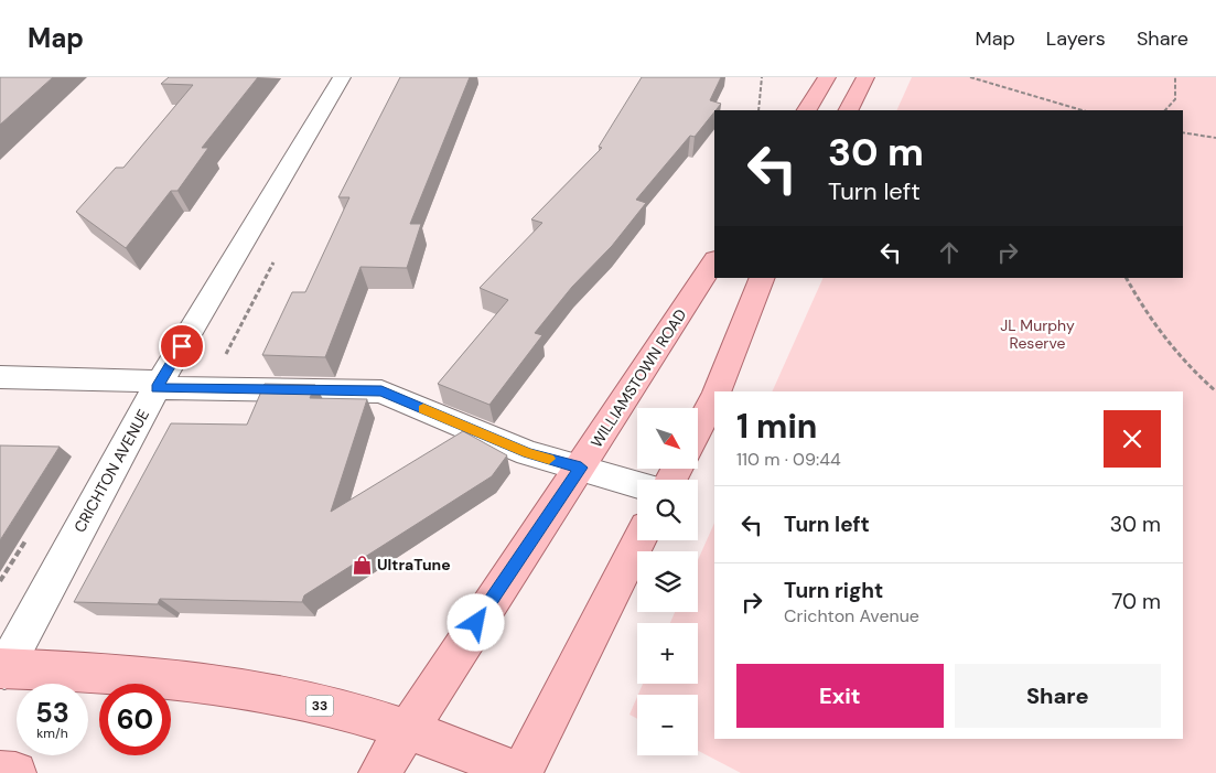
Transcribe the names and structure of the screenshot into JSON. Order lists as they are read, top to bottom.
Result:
{
  "streets": {
    "main road": ["WILLIAMSTOWN ROAD", "33"],
    "street": ["CRICHTON AVENUE"]
  },
  "crossings": [
    ["WILLIAMSTOWN ROAD", "33"],
    ["CRICHTON AVENUE", "33"]
  ],
  "parks": ["JL Murphy Reserve"],
  "places": {
    "shop": ["UltraTune"]
  },
  "north": "bottom right",
  "page": {
    "header": "Map",
    "nav": ["Map", "Layers", "Share"],
    "turn": ["30 m", "Turn left"],
    "heading": ["1 min", "110 m · 09:44"],
    "map_buttons": ["+", "−"],
    "list": [
      {
        "name": "Turn left",
        "value": "30 m"
      },
      {
        "name": "Turn right",
        "note": "Crichton Avenue",
        "value": "70 m"
      }
    ],
    "buttons": ["Exit", "Share"],
    "speed": "53 km/h",
    "limit": "60"
  }
}
